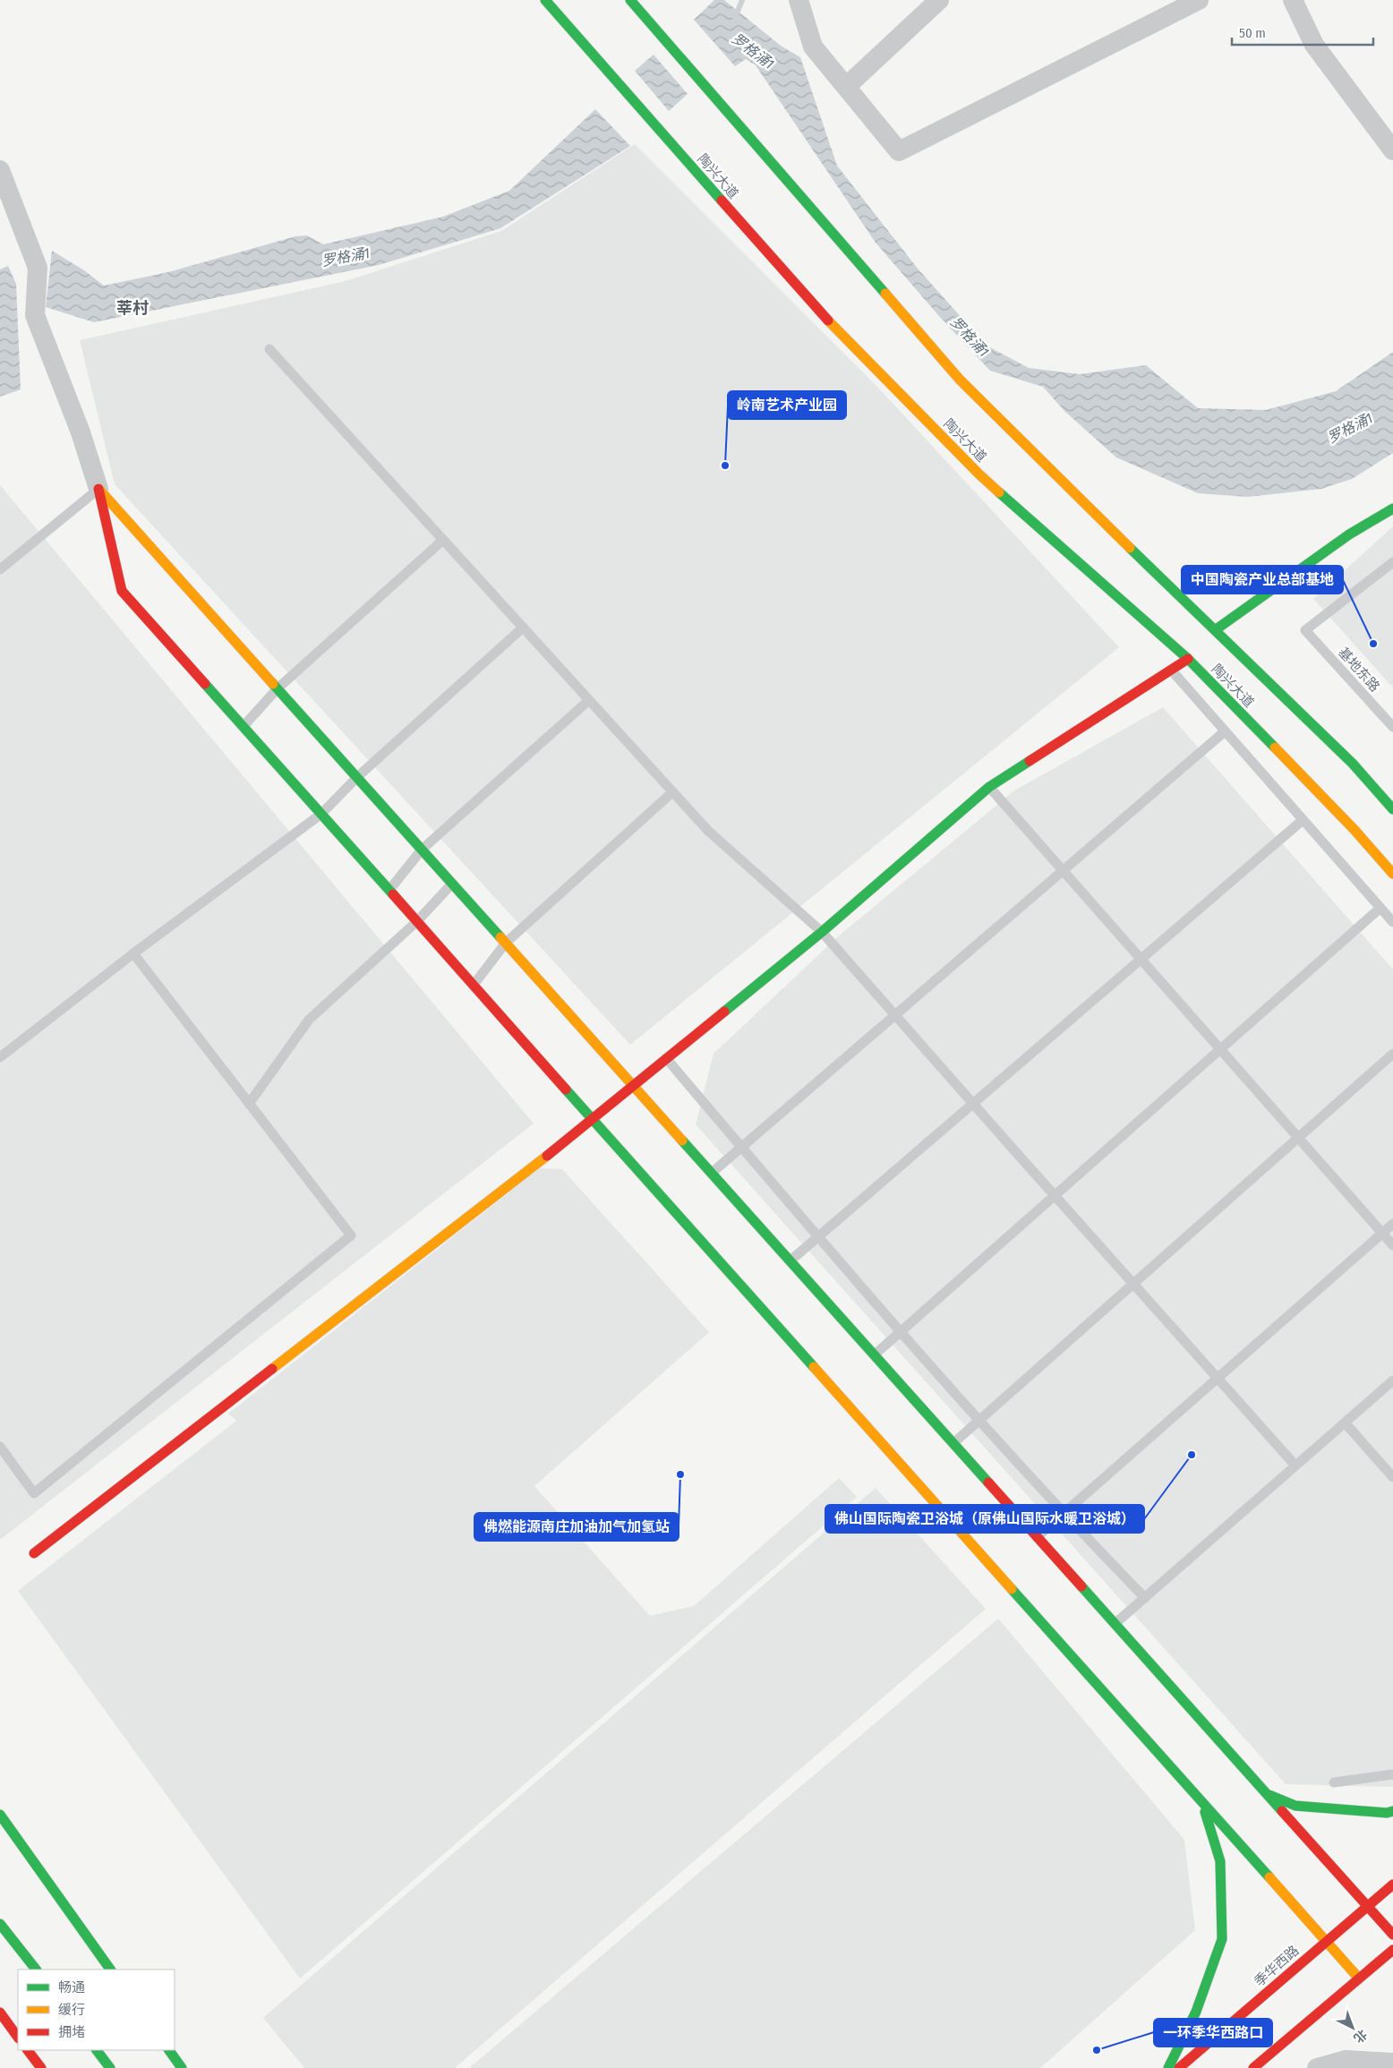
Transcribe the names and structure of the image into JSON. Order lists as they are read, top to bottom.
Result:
{
  "streets": {
    "main road": ["陶兴大道", "季华西路"],
    "lane": ["基地东路"]
  },
  "districts": ["莘村"],
  "water": ["罗格涌1"],
  "places": [
    "岭南艺术产业园",
    "中国陶瓷产业总部基地",
    "佛山国际陶瓷卫浴城（原佛山国际水暖卫浴城）",
    "佛燃能源南庄加油加气加氢站",
    "一环季华西路口"
  ],
  "legend": ["畅通", "缓行", "拥堵"],
  "scale_bar": "50 m",
  "north": "bottom right"
}
